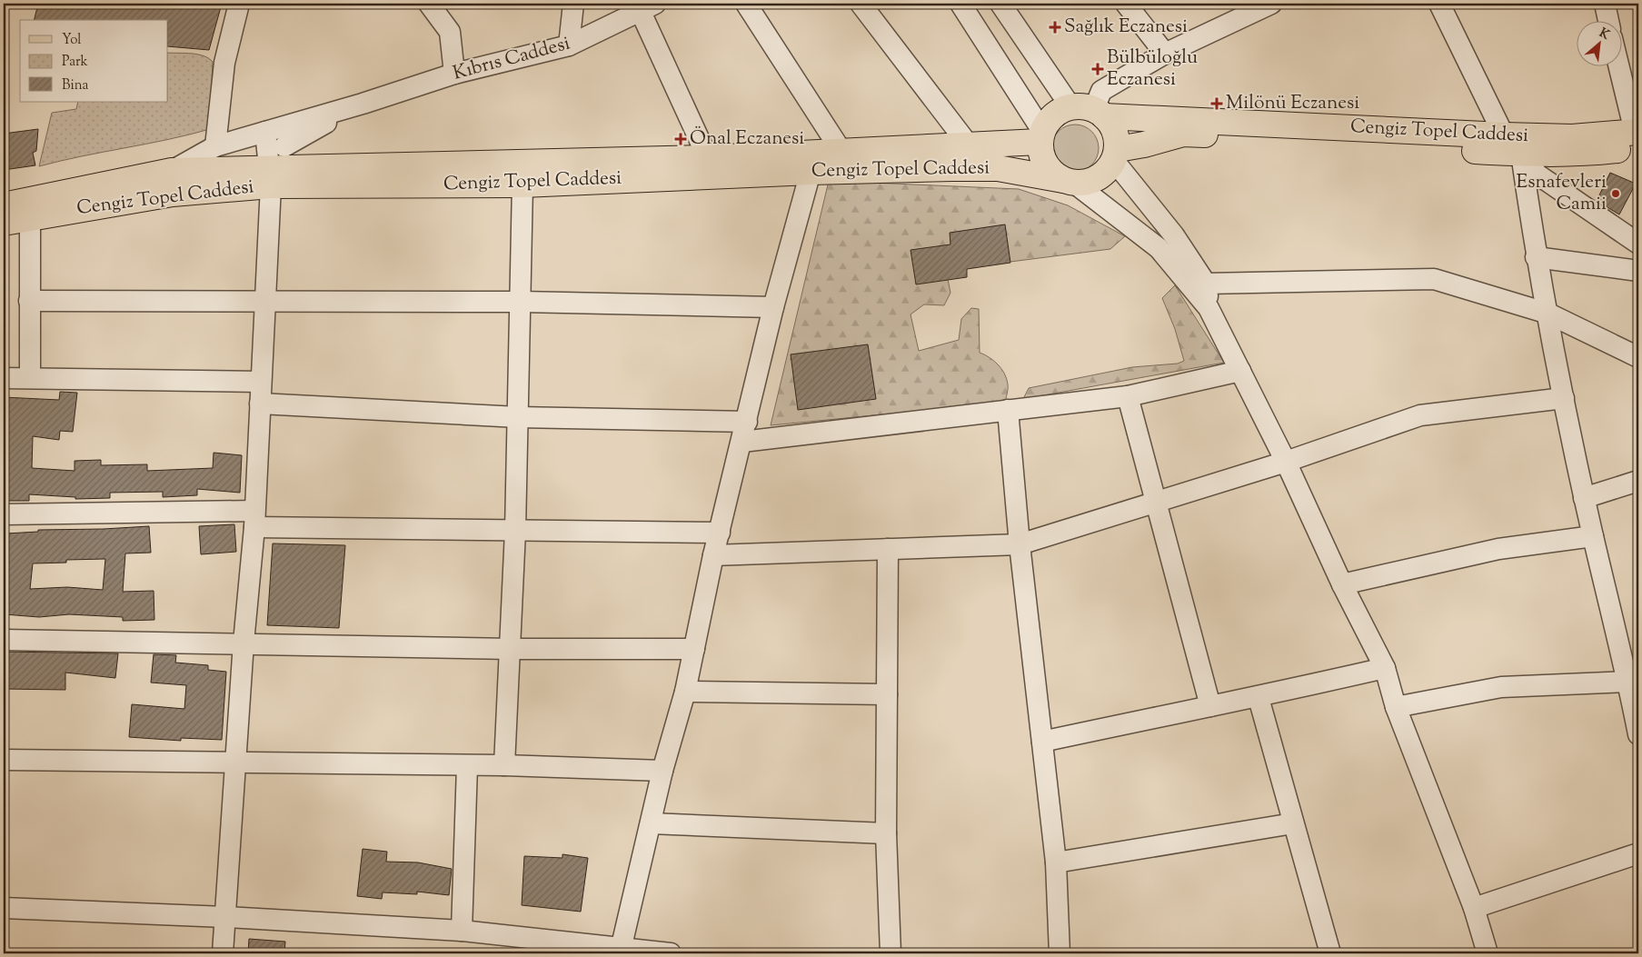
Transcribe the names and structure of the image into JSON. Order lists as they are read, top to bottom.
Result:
{
  "streets": {
    "main road": ["Cengiz Topel Caddesi"],
    "street": ["Kıbrıs Caddesi"]
  },
  "places": {
    "health": [
      "Sağlık Eczanesi",
      "Bülbüloğlu Eczanesi",
      "Milönü Eczanesi",
      "Önal Eczanesi"
    ],
    "other": ["Esnafevleri Camii"]
  },
  "legend": ["Yol", "Park", "Bina"],
  "north": "top right"
}
